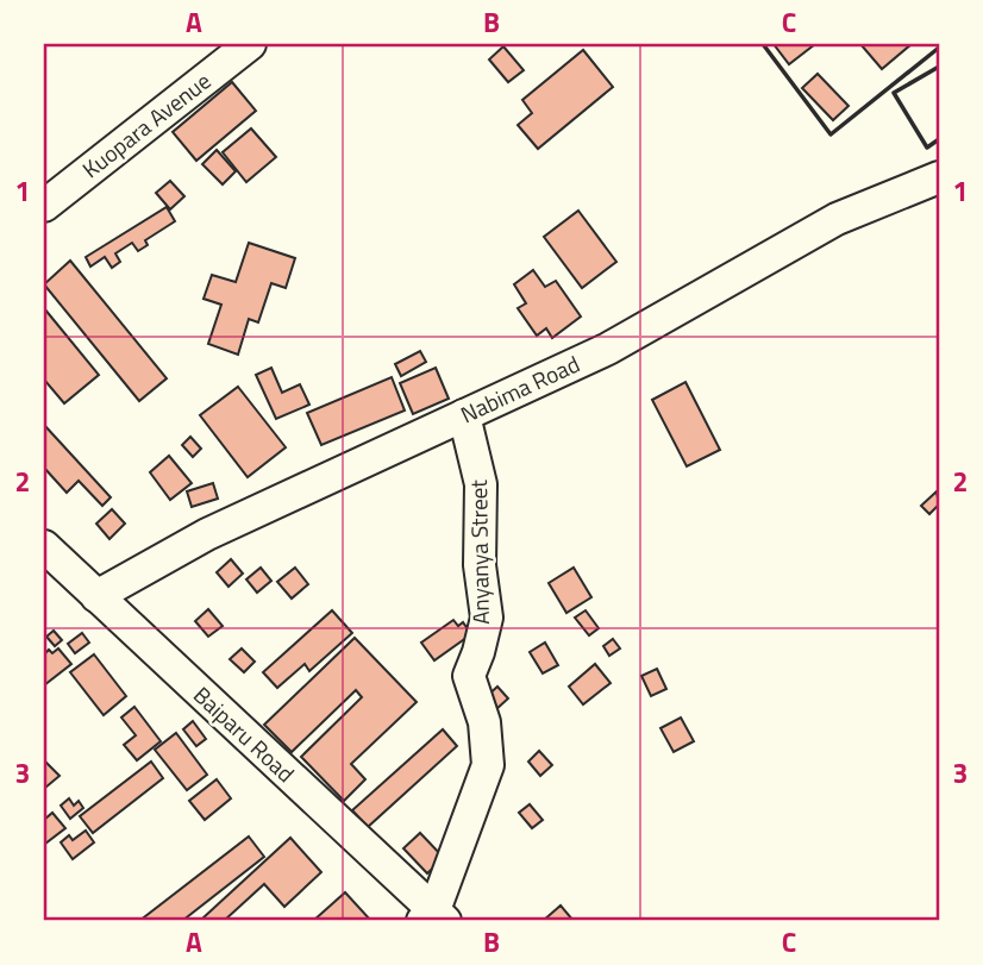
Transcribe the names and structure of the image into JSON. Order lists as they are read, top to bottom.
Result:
{
  "streets": {
    "street": [
      "Kuopara Avenue",
      "Nabima Road",
      "Anyanya Street",
      "Baiparu Road"
    ]
  },
  "crossings": [
    ["Nabima Road", "Anyanya Street"],
    ["Nabima Road", "Baiparu Road"],
    ["Anyanya Street", "Baiparu Road"]
  ],
  "grid": {
    "columns": ["A", "B", "C"],
    "rows": ["1", "2", "3"]
  }
}
